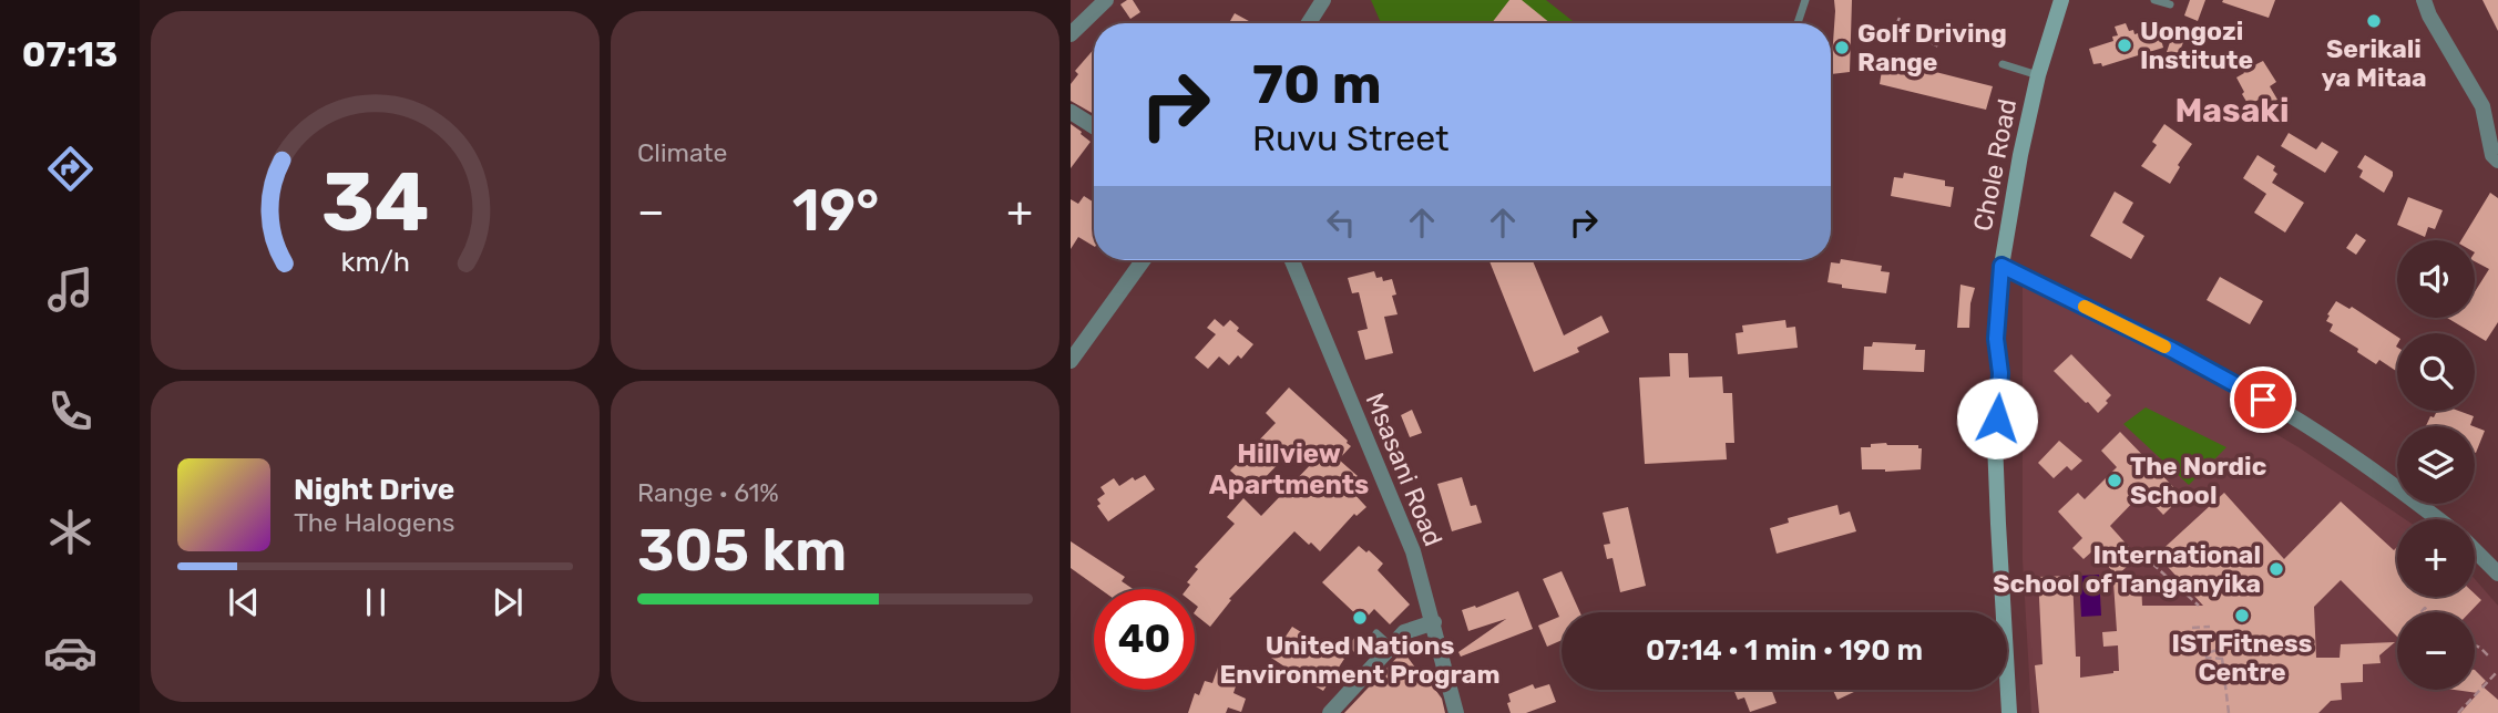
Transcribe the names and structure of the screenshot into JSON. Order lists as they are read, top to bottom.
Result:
{
  "streets": {
    "street": ["Chole Road", "Msasani Road"]
  },
  "districts": ["Masaki", "Hillview Apartments"],
  "places": [
    "Serikali ya Mitaa",
    "Uongozi Institute",
    "Golf Driving Range",
    "The Nordic School",
    "International School of Tanganyika",
    "IST Fitness Centre",
    "United Nations Environment Program"
  ],
  "page": {
    "tabs": "07:13",
    "tile": [
      "Climate",
      ["Range · 61%", "305 km"]
    ],
    "turn": ["70 m", "Ruvu Street"],
    "heat": ["−", "19°", "+"],
    "map_buttons": ["+", "−"],
    "song": ["Night Drive", "The Halogens"],
    "limit": "40",
    "trip": "07:14 · 1 min · 190 m",
    "gauge": ["34", "km/h"]
  }
}
